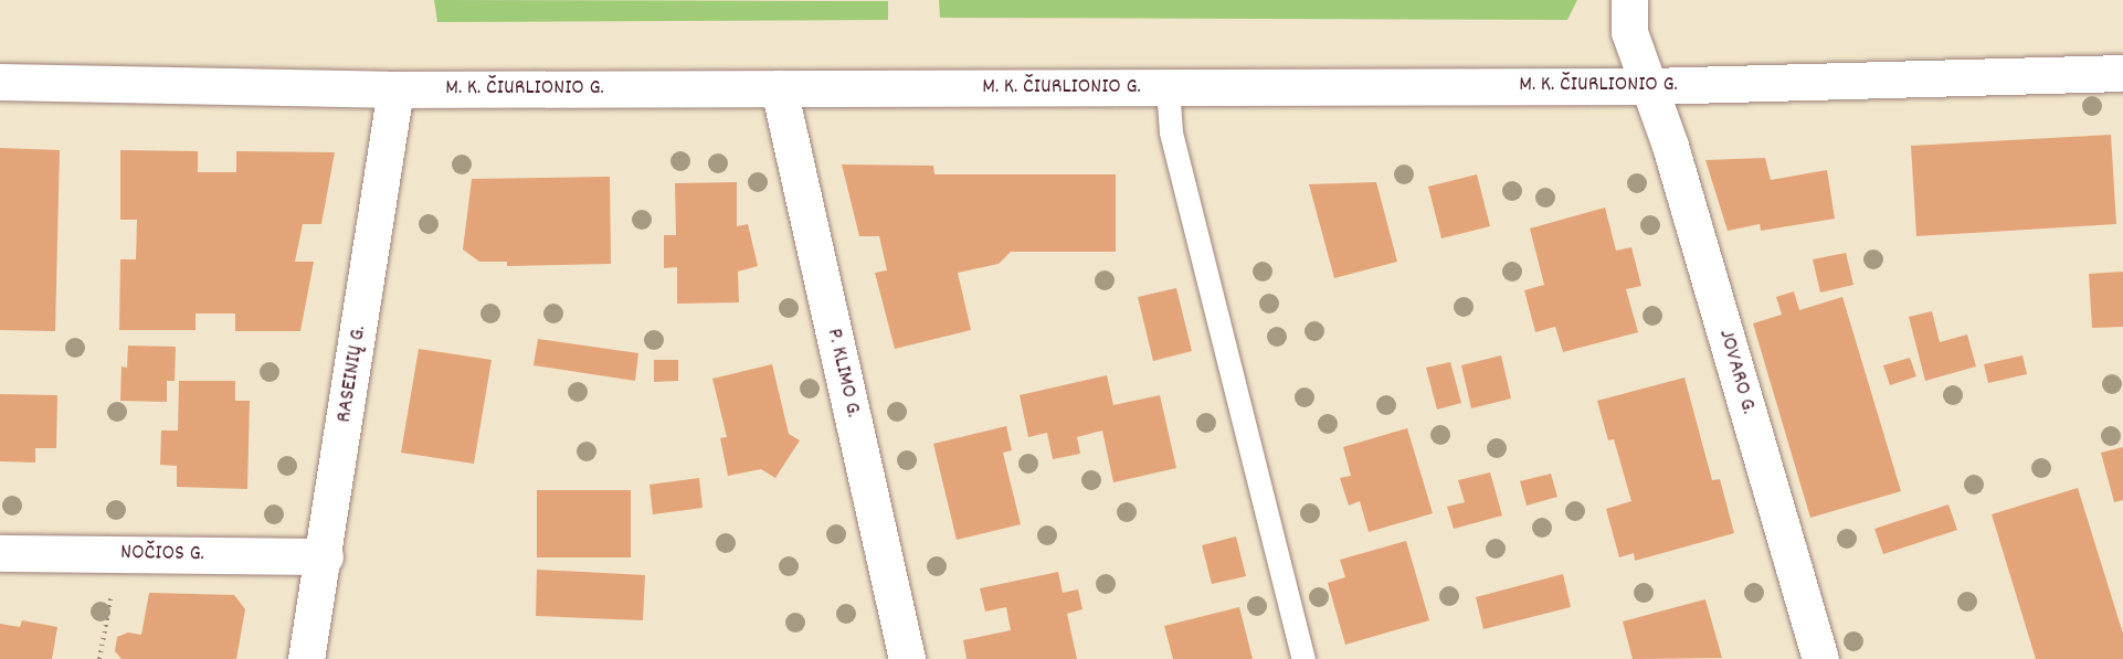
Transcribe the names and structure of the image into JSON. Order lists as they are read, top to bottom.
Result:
{
  "streets": {
    "street": [
      "M. K. ČIURLIONIO G.",
      "JOVARO G.",
      "P. KLIMO G.",
      "RASEINIŲ G.",
      "NOČIOS G."
    ]
  },
  "crossings": [
    ["M. K. ČIURLIONIO G.", "JOVARO G."],
    ["M. K. ČIURLIONIO G.", "P. KLIMO G."],
    ["M. K. ČIURLIONIO G.", "RASEINIŲ G."],
    ["RASEINIŲ G.", "NOČIOS G."]
  ]
}
